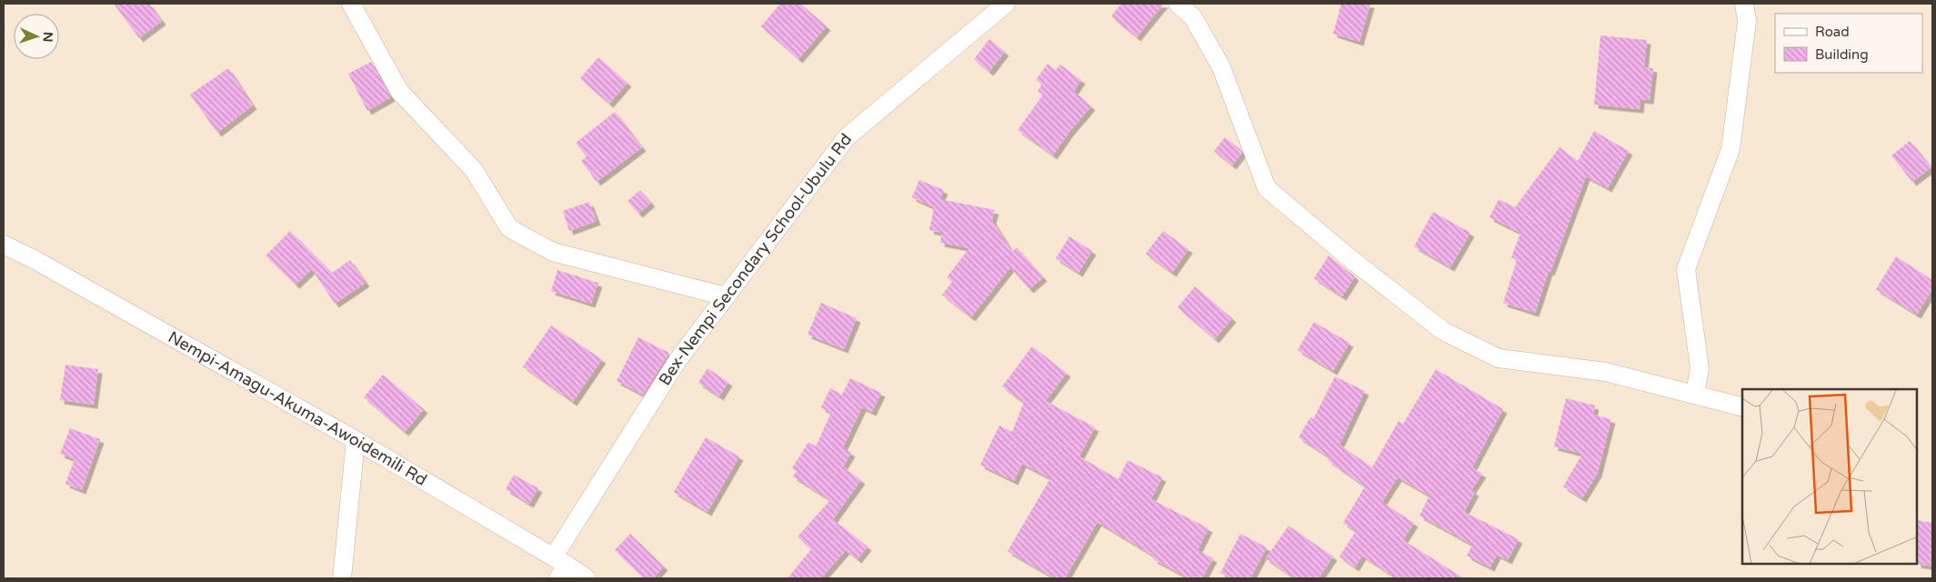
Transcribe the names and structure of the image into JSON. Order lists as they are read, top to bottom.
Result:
{
  "streets": {
    "street": ["Bex-Nempi Secondary School-Ubulu Rd", "Nempi-Amagu-Akuma-Awoidemili Rd"]
  },
  "crossings": [
    ["Bex-Nempi Secondary School-Ubulu Rd", "Nempi-Amagu-Akuma-Awoidemili Rd"]
  ],
  "legend": ["Road", "Building"],
  "north": "right"
}
